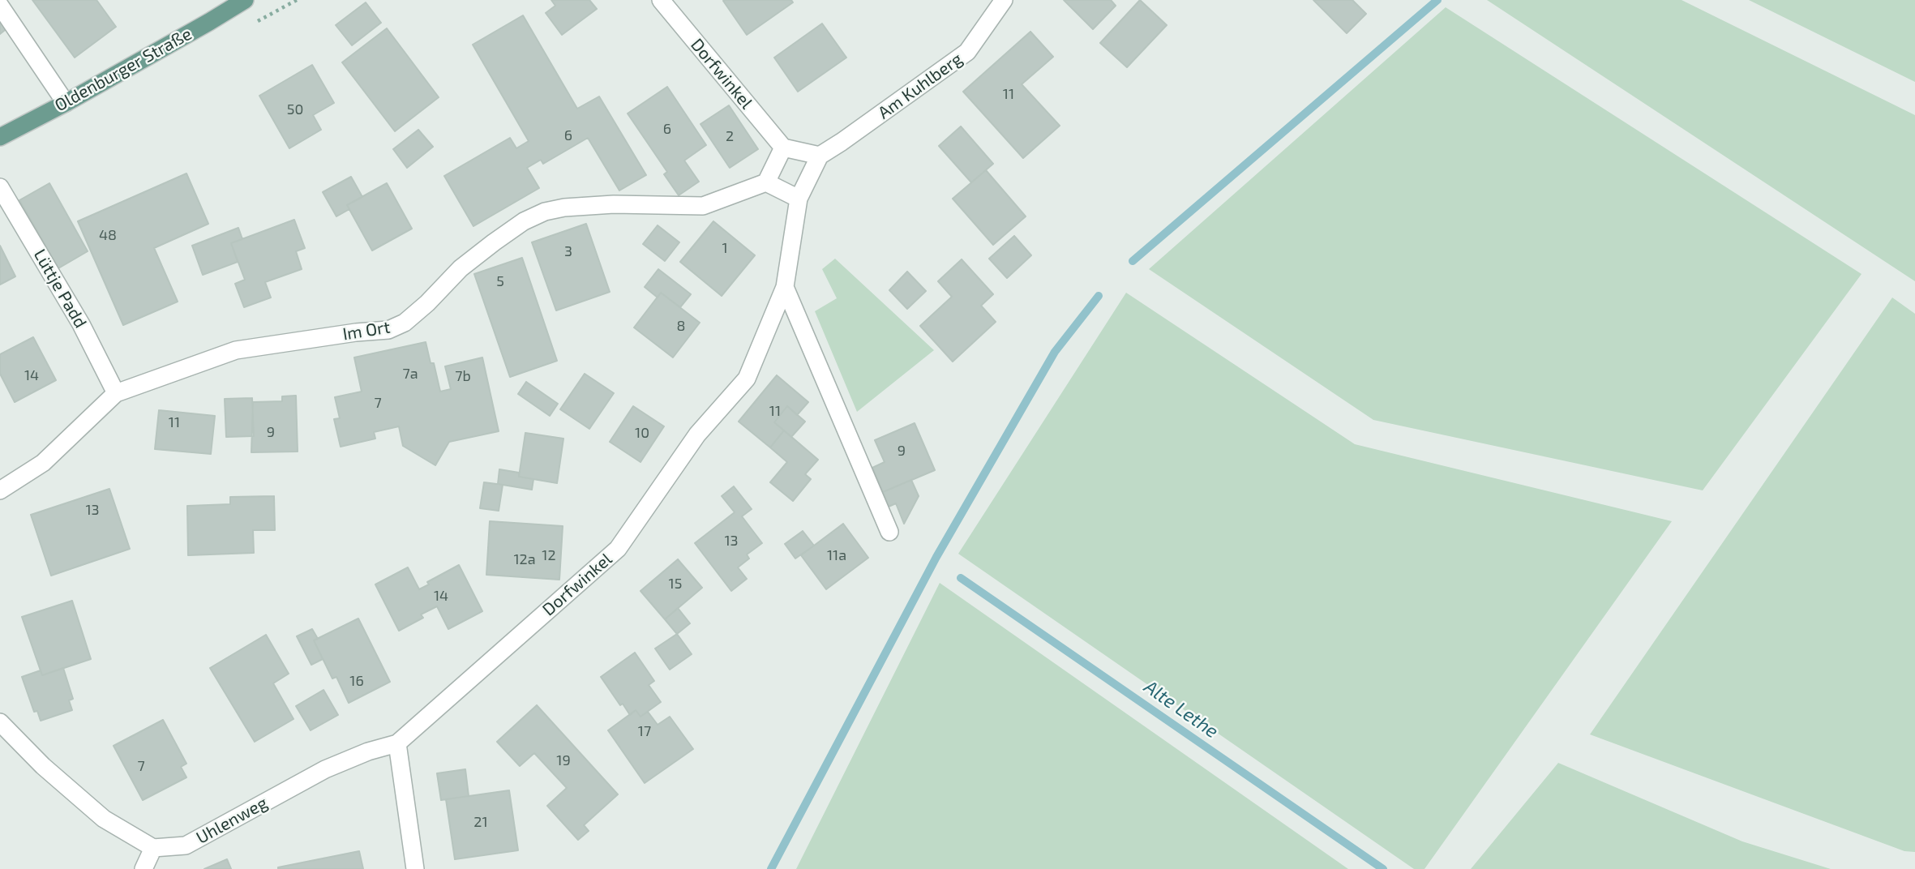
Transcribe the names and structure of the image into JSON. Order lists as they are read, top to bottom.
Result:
{
  "streets": {
    "main road": ["Oldenburger Straße"],
    "street": [
      "Dorfwinkel",
      "Am Kuhlberg",
      "Lüttje Padd",
      "Im Ort",
      "Uhlenweg"
    ]
  },
  "crossings": [
    ["Dorfwinkel", "Am Kuhlberg"],
    ["Dorfwinkel", "Uhlenweg"],
    ["Lüttje Padd", "Im Ort"]
  ],
  "water": ["Alte Lethe"],
  "house_numbers": [
    "11",
    "50",
    "6",
    "6",
    "2",
    "48",
    "1",
    "3",
    "5",
    "8",
    "7a",
    "14",
    "7b",
    "7",
    "11",
    "11",
    "9",
    "10",
    "9",
    "13",
    "13",
    "12",
    "11a",
    "12a",
    "15",
    "14",
    "16",
    "17",
    "19",
    "7",
    "21"
  ]
}
